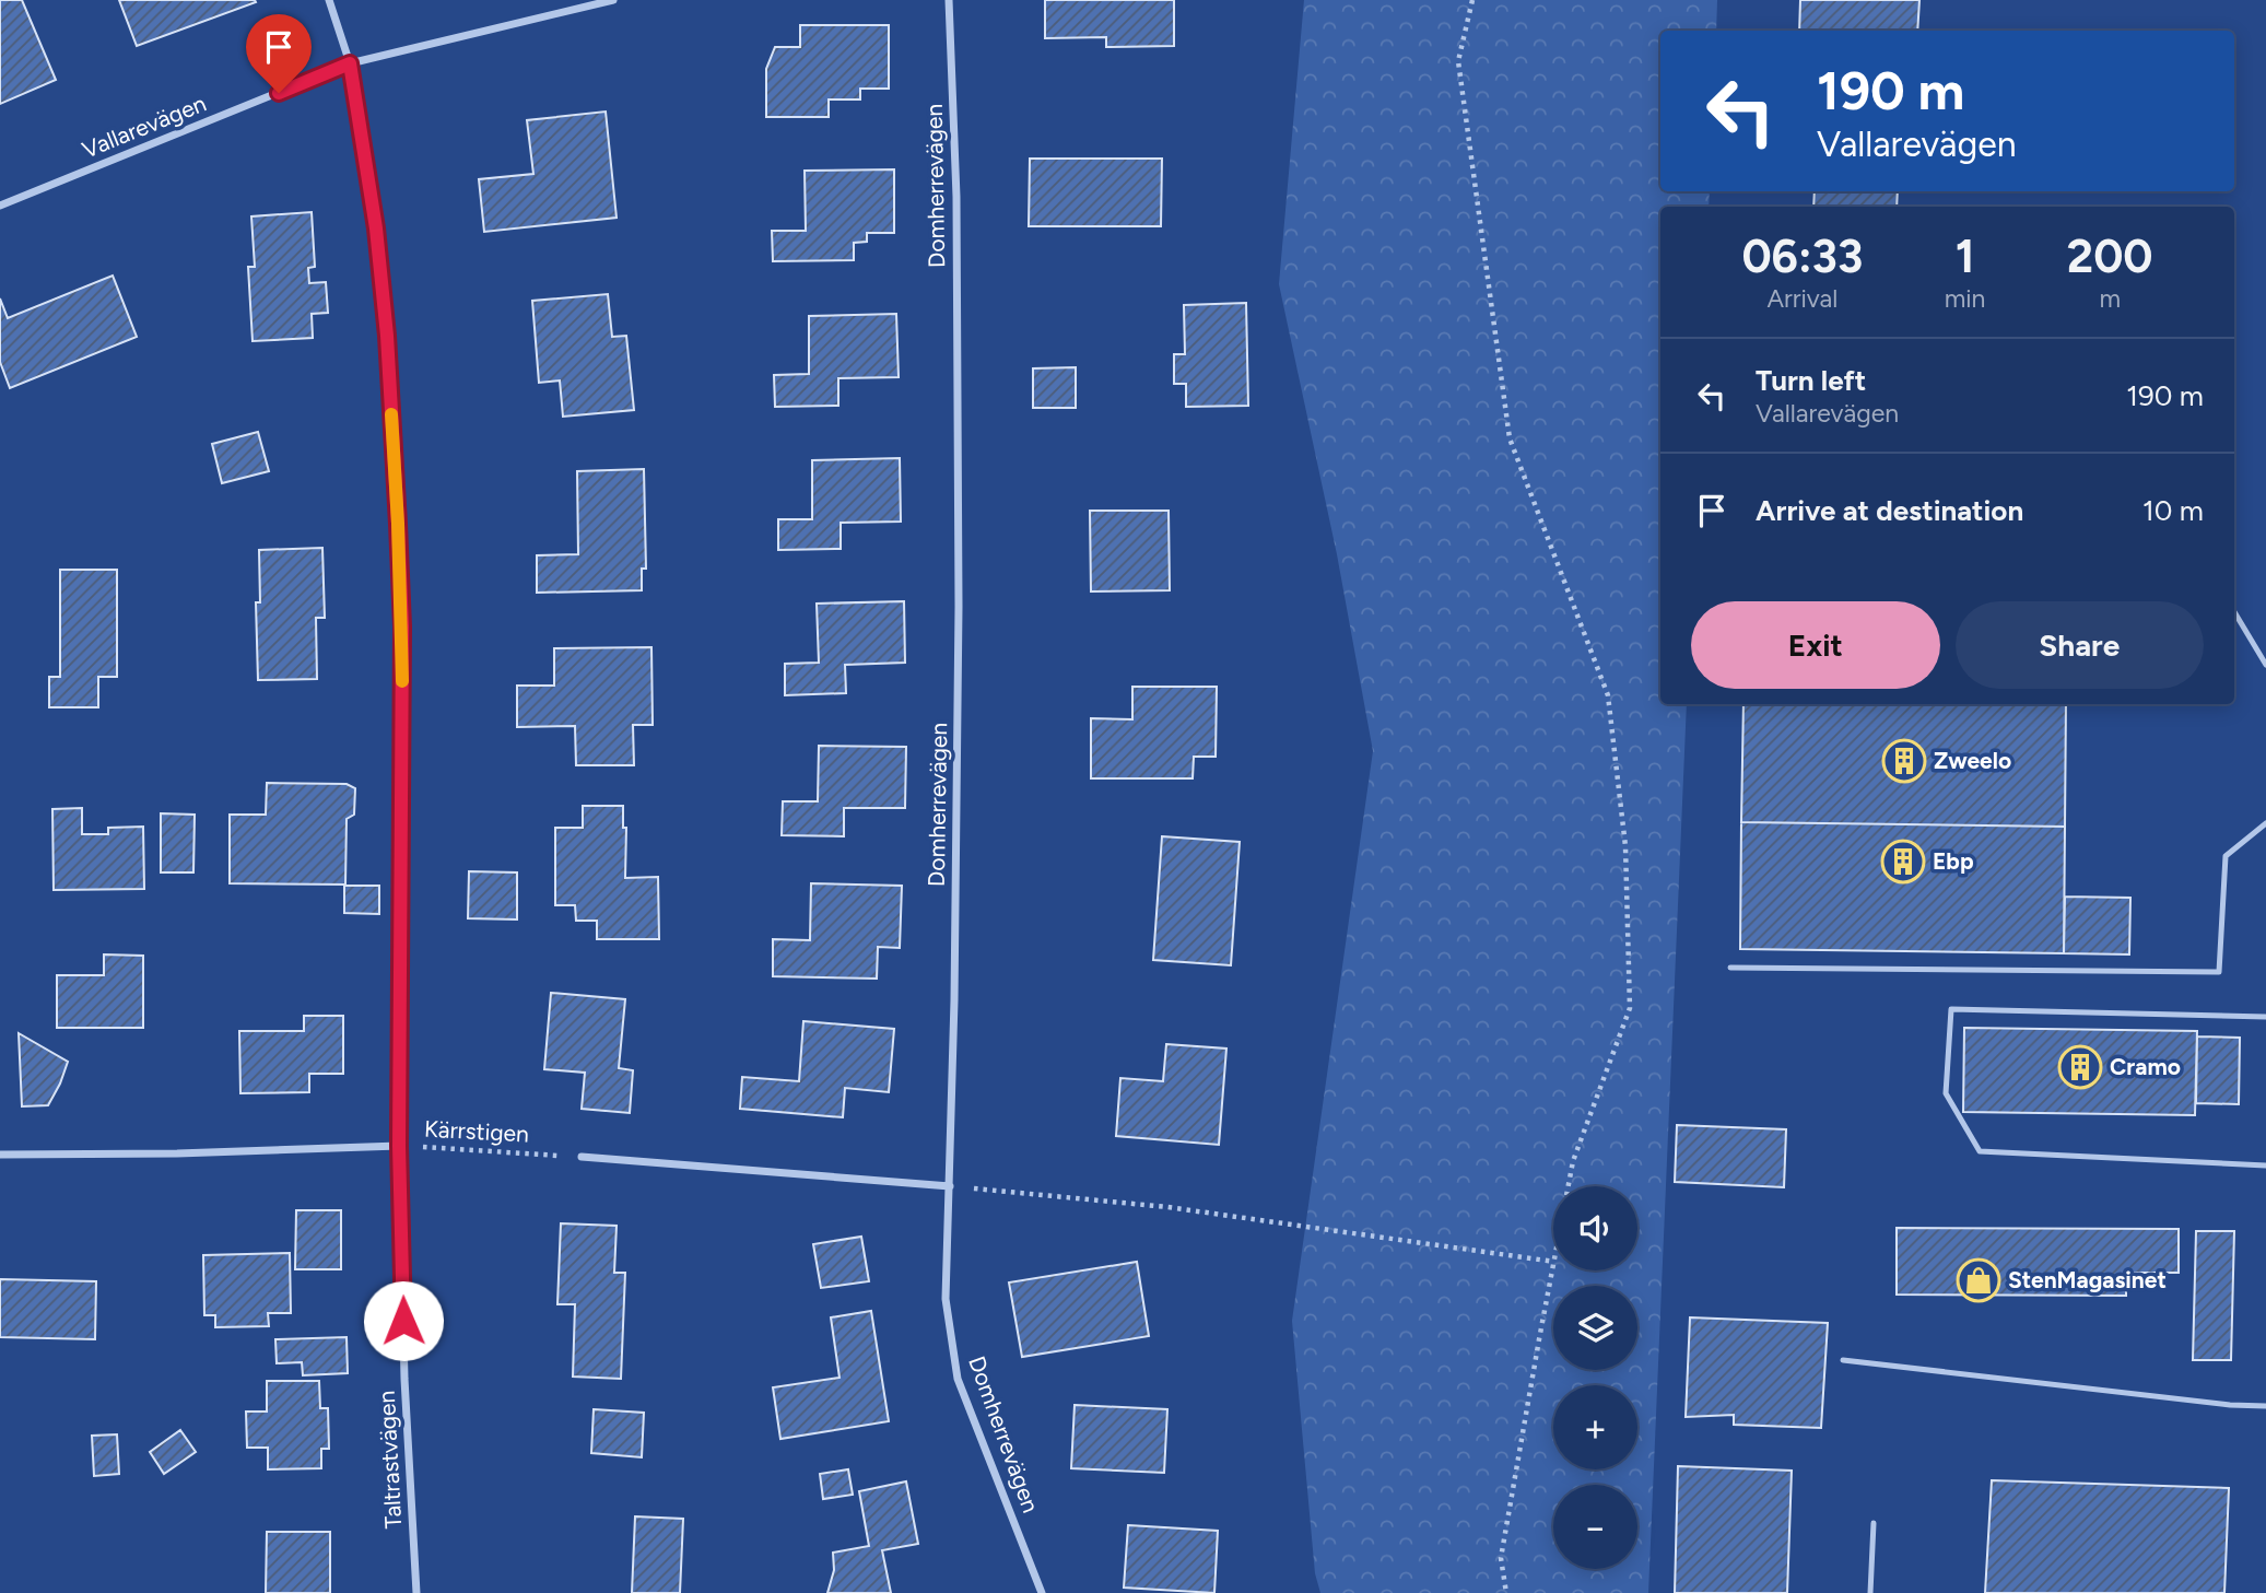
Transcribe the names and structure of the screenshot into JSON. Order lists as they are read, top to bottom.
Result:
{
  "streets": {
    "street": [
      "Vallarevägen",
      "Domherrevägen",
      "Kärrstigen",
      "Taltrastvägen"
    ]
  },
  "crossings": [
    ["Vallarevägen", "Taltrastvägen"],
    ["Kärrstigen", "Taltrastvägen"]
  ],
  "places": {
    "building": ["Zweelo", "Ebp", "Cramo"],
    "shop": ["StenMagasinet"]
  },
  "page": {
    "turn": ["190 m", "Vallarevägen"],
    "eta": [
      "06:33",
      "Arrival",
      "1",
      "min",
      "200",
      "m"
    ],
    "list": [
      {
        "name": "Turn left",
        "note": "Vallarevägen",
        "value": "190 m"
      },
      {
        "name": "Arrive at destination",
        "value": "10 m"
      }
    ],
    "buttons": ["Exit", "Share"],
    "map_buttons": ["+", "−"]
  }
}
